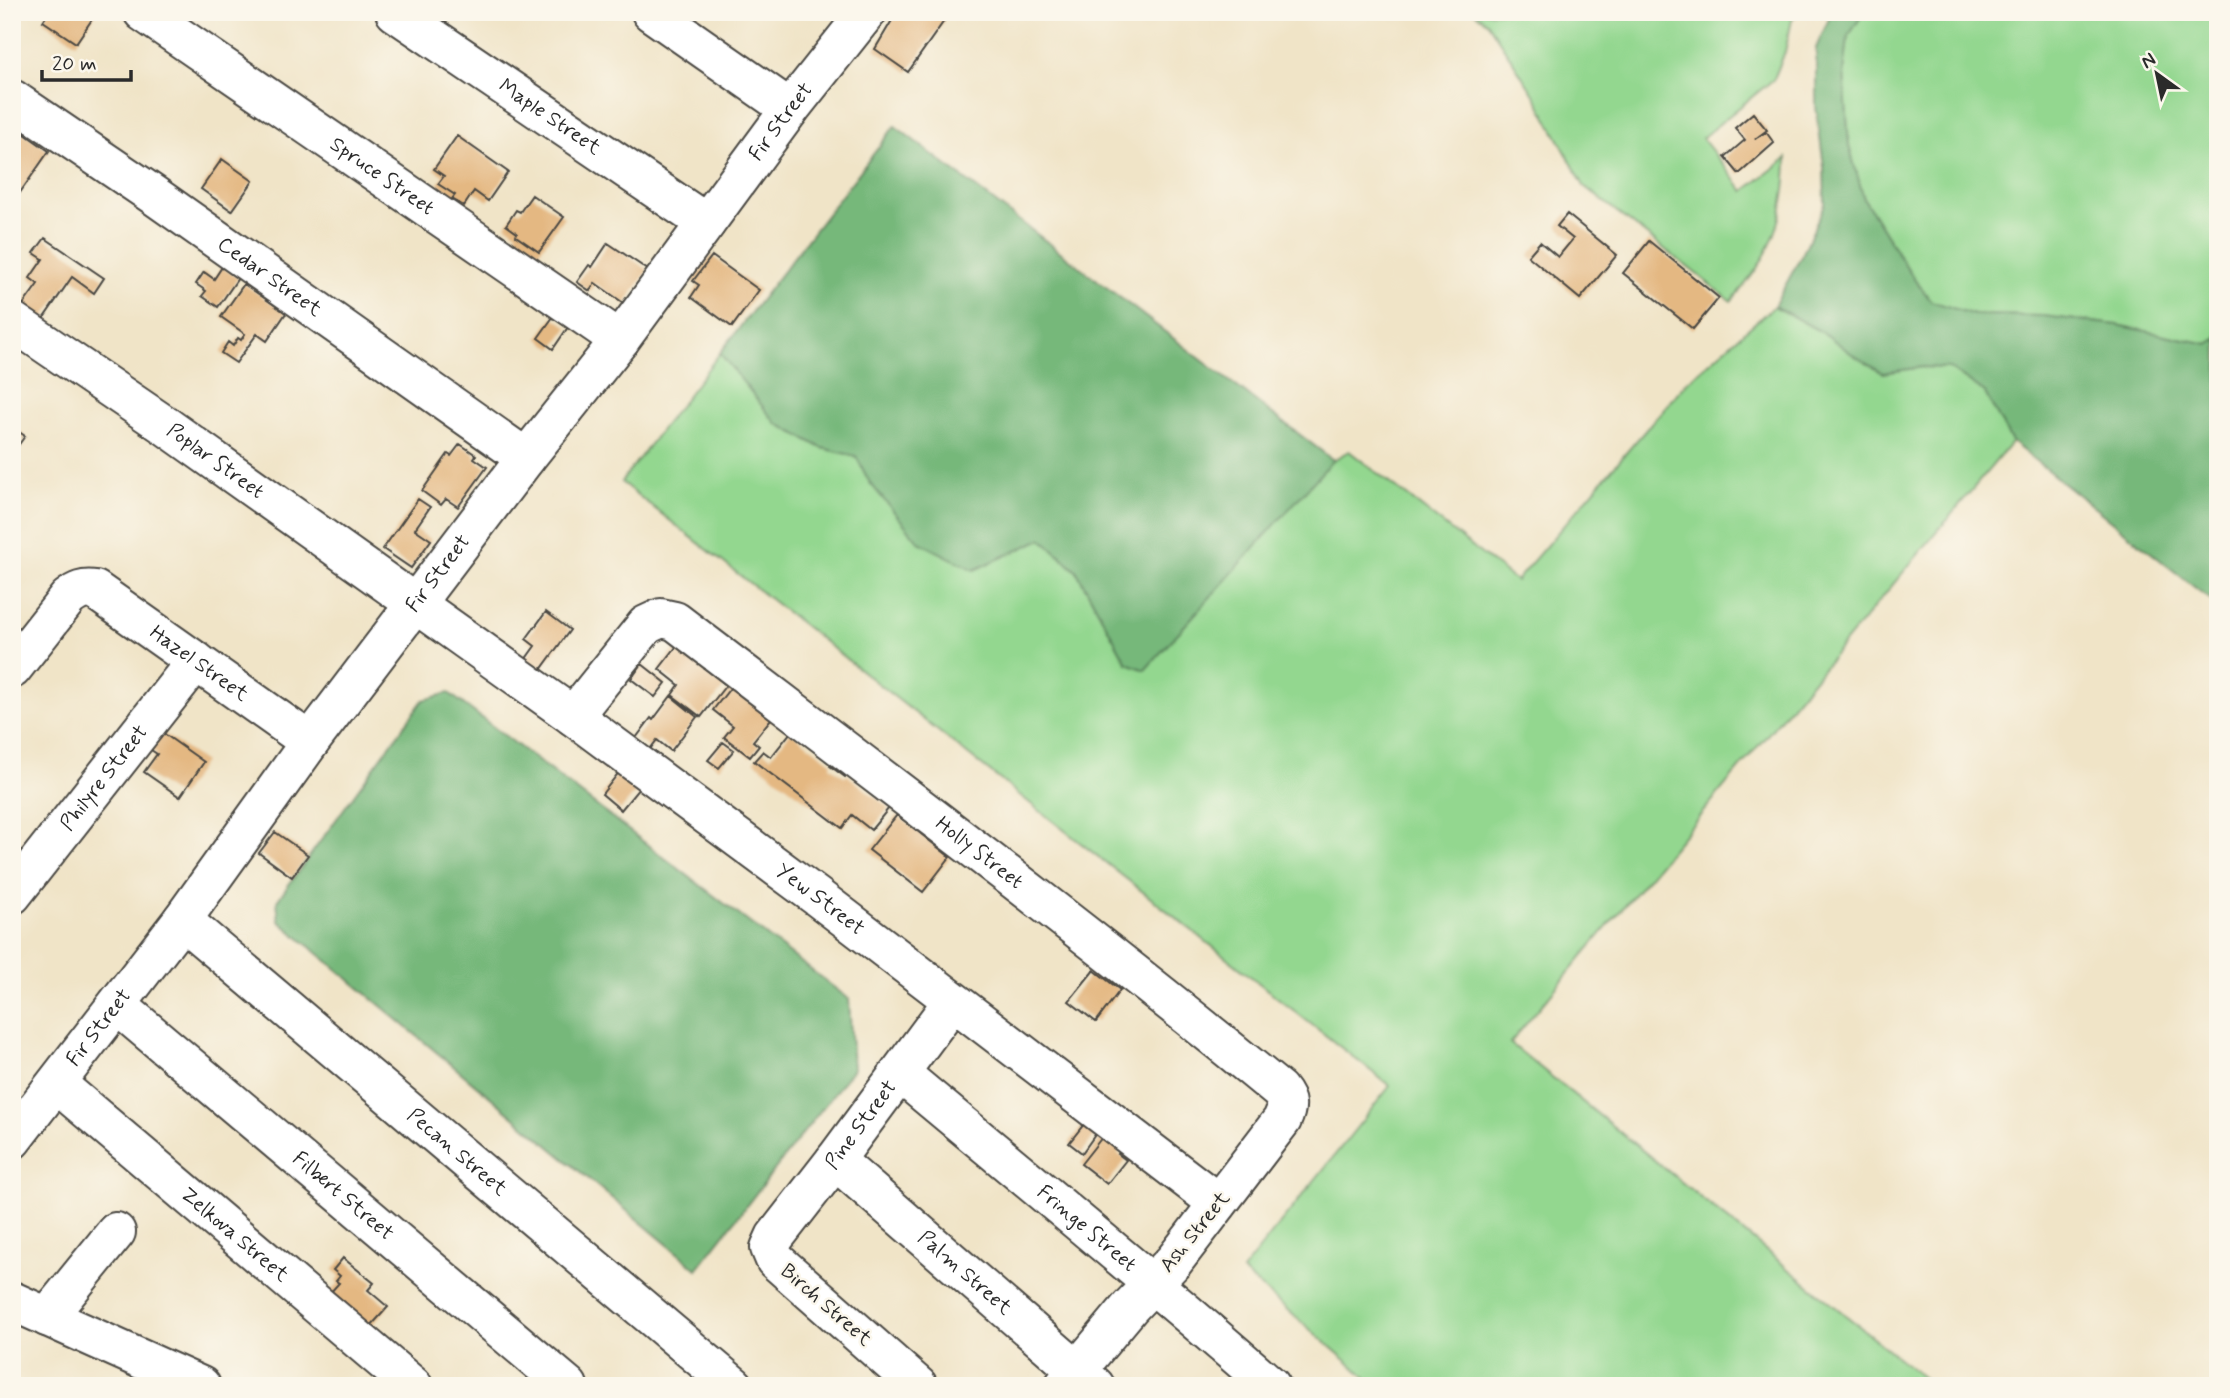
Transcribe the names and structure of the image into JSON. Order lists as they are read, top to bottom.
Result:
{
  "streets": {
    "street": [
      "Maple Street",
      "Fir Street",
      "Spruce Street",
      "Cedar Street",
      "Poplar Street",
      "Hazel Street",
      "Philyre Street",
      "Holly Street",
      "Yew Street",
      "Pine Street",
      "Pecan Street",
      "Filbert Street",
      "Fringe Street",
      "Ash Street",
      "Zelkova Street",
      "Palm Street",
      "Birch Street"
    ]
  },
  "crossings": [
    ["Maple Street", "Fir Street"],
    ["Fir Street", "Spruce Street"],
    ["Fir Street", "Cedar Street"],
    ["Fir Street", "Poplar Street"],
    ["Fir Street", "Hazel Street"],
    ["Fir Street", "Yew Street"],
    ["Fir Street", "Pecan Street"],
    ["Fir Street", "Filbert Street"],
    ["Fir Street", "Zelkova Street"],
    ["Poplar Street", "Yew Street"],
    ["Hazel Street", "Philyre Street"],
    ["Holly Street", "Yew Street"],
    ["Holly Street", "Ash Street"],
    ["Yew Street", "Pine Street"],
    ["Yew Street", "Ash Street"],
    ["Pine Street", "Fringe Street"],
    ["Pine Street", "Palm Street"],
    ["Pine Street", "Birch Street"],
    ["Fringe Street", "Ash Street"],
    ["Ash Street", "Palm Street"]
  ],
  "scale_bar": "20 m",
  "north": "top left"
}
